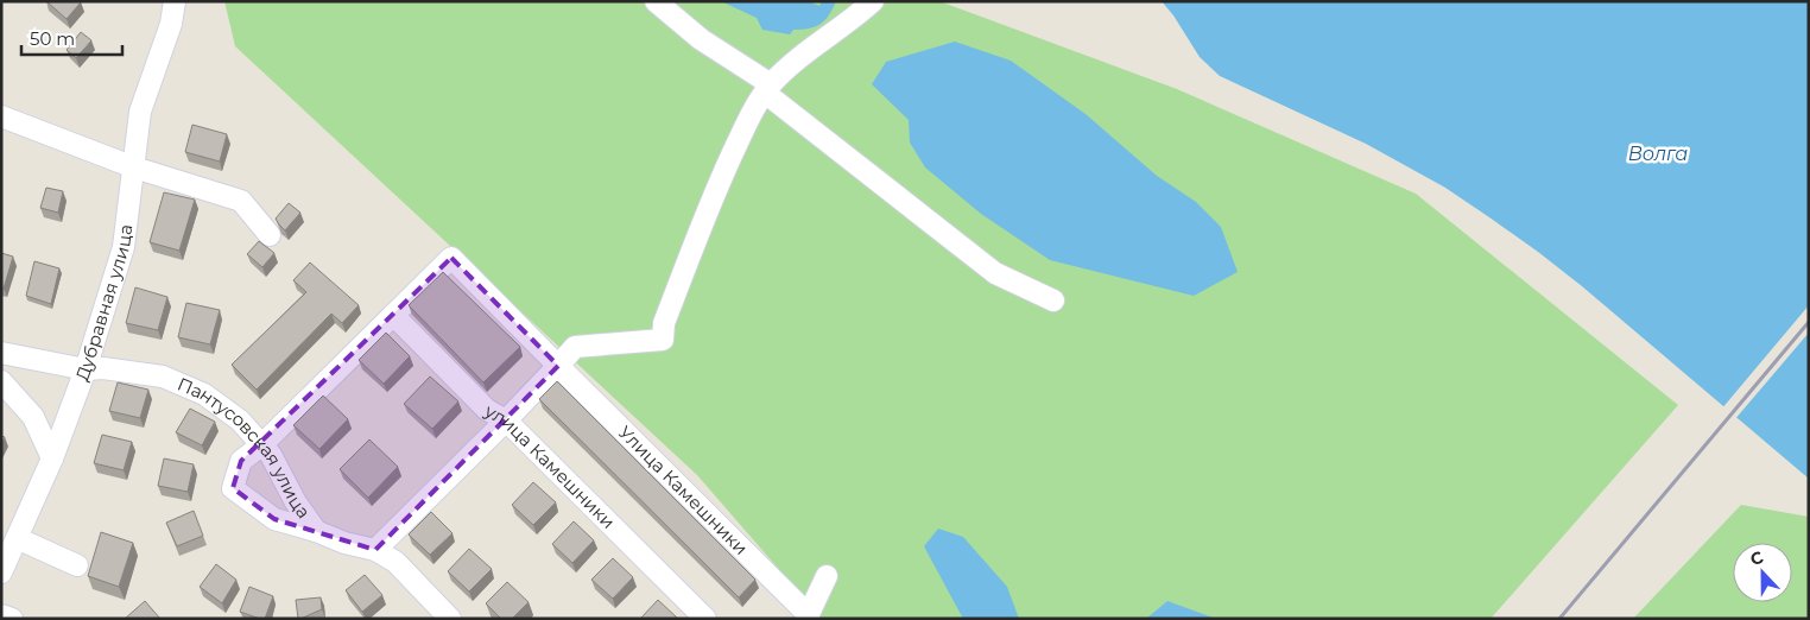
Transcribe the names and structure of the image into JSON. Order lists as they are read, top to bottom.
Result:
{
  "streets": {
    "street": [
      "Дубравная улица",
      "Пантусовская улица",
      "улица Камешники",
      "Улица Камешники"
    ]
  },
  "crossings": [
    ["Дубравная улица", "Пантусовская улица"],
    ["улица Камешники", "Улица Камешники"]
  ],
  "water": ["Волга"],
  "scale_bar": "50 m",
  "north": "top"
}
